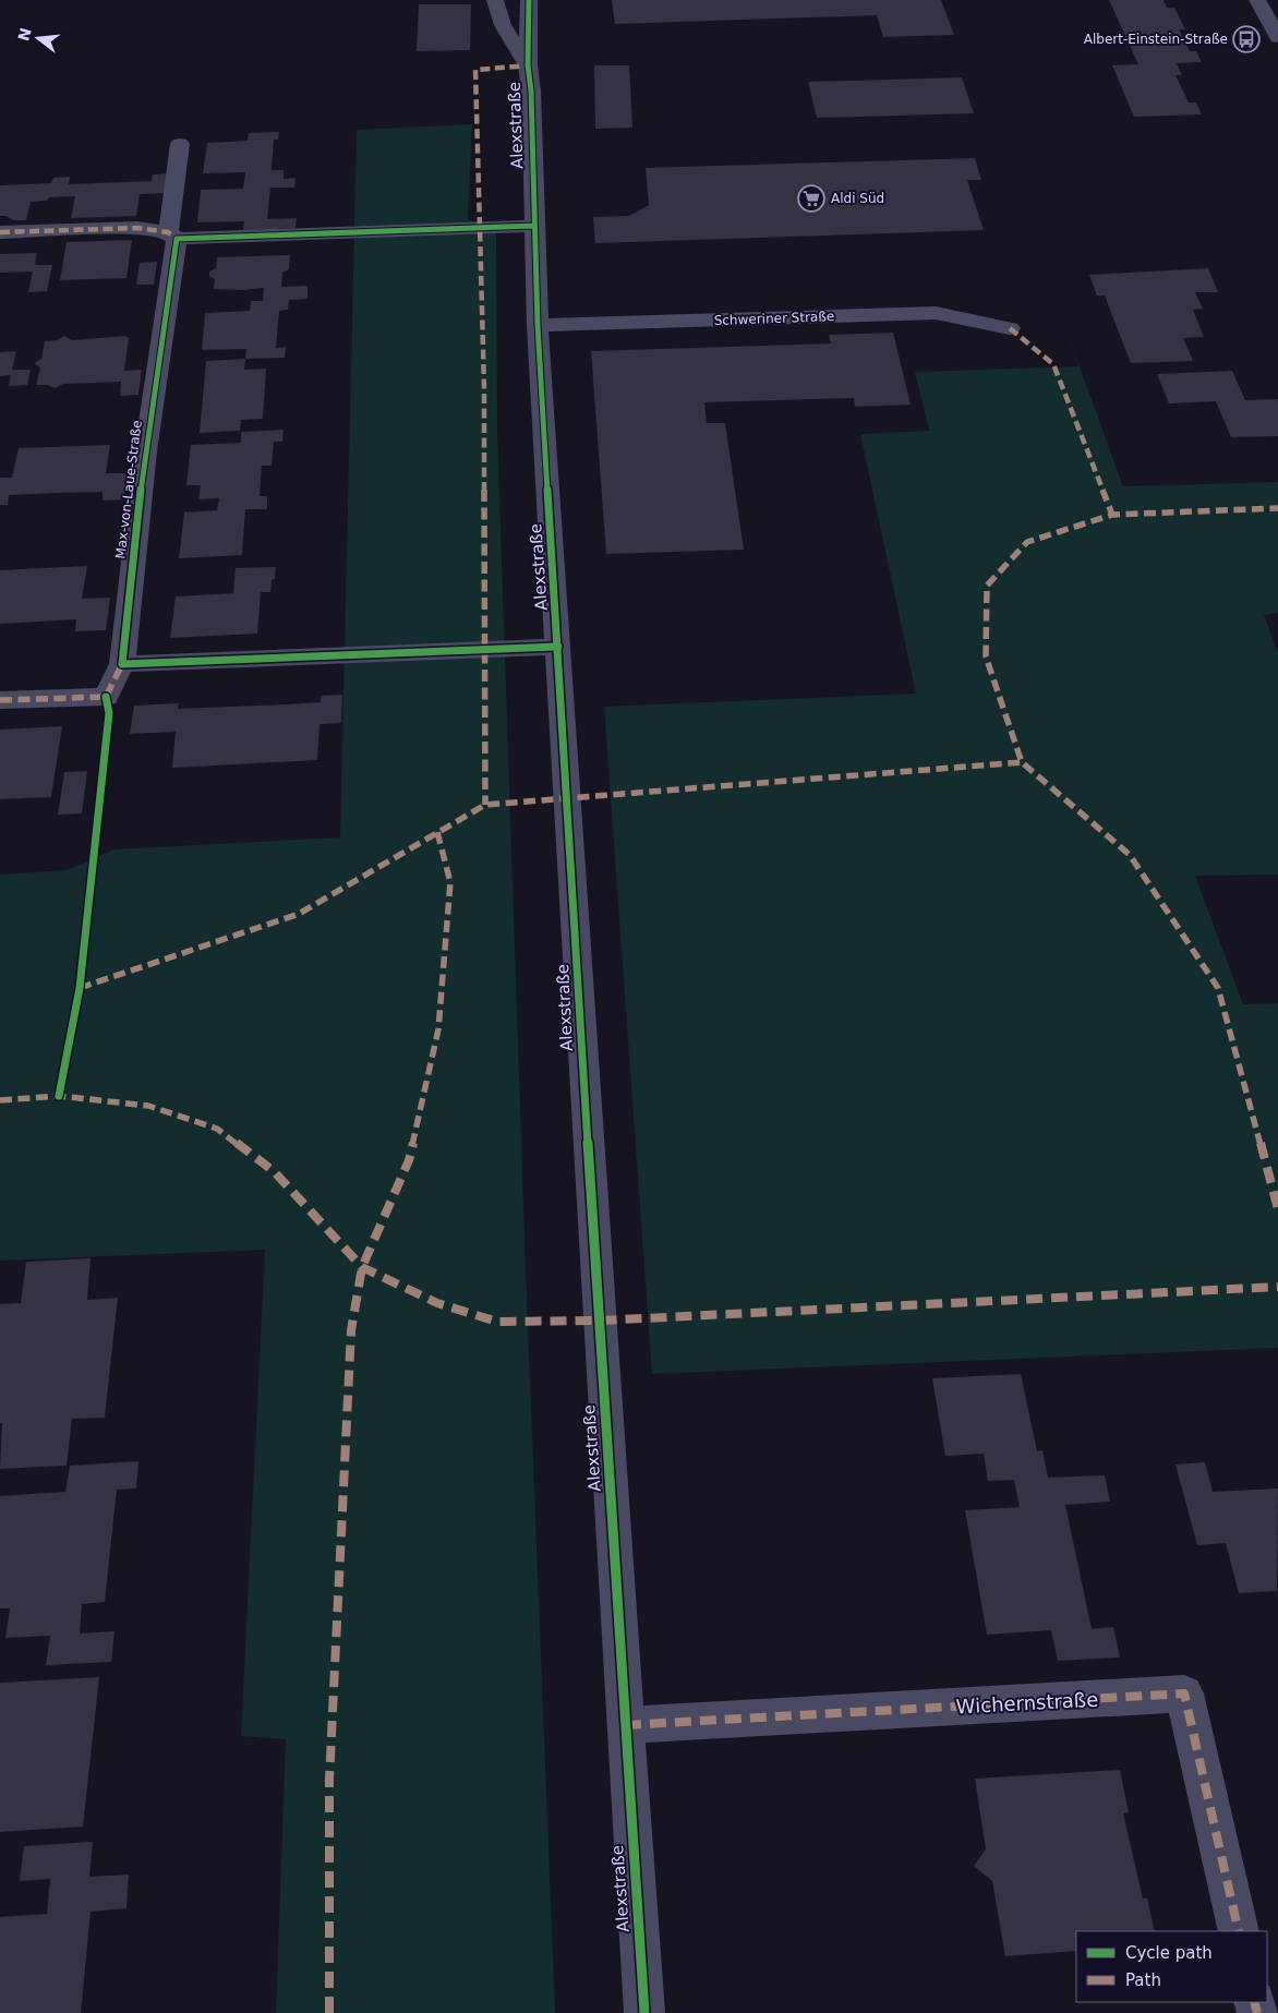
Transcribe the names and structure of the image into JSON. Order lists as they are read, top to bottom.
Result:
{
  "streets": {
    "street": [
      "Alexstraße",
      "Schweriner Straße",
      "Max-von-Laue-Straße",
      "Wichernstraße"
    ]
  },
  "crossings": [
    ["Alexstraße", "Schweriner Straße"],
    ["Alexstraße", "Wichernstraße"]
  ],
  "places": {
    "bus stop": ["Albert-Einstein-Straße"],
    "supermarket": ["Aldi Süd"]
  },
  "legend": ["Cycle path", "Path"],
  "north": "left"
}
